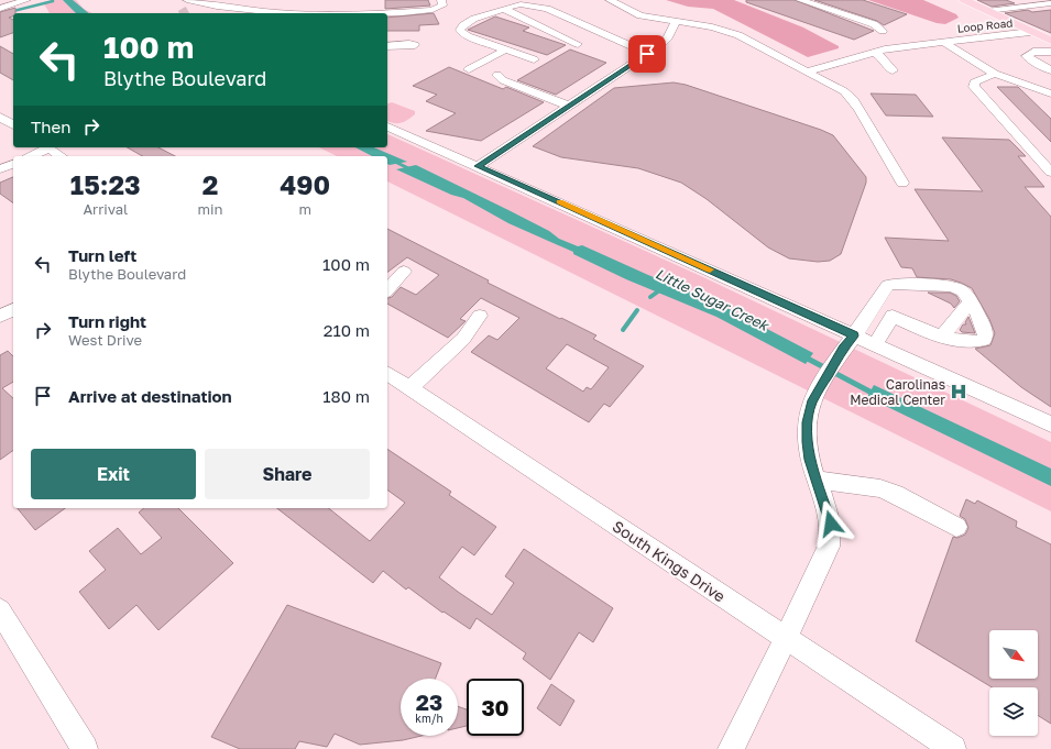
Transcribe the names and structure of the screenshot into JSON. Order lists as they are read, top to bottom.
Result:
{
  "streets": {
    "street": ["Loop Road", "South Kings Drive"]
  },
  "water": ["Little Sugar Creek"],
  "places": {
    "hospital": ["Carolinas Medical Center"]
  },
  "north": "bottom right",
  "page": {
    "turn": ["100 m", "Blythe Boulevard"],
    "then": "Then",
    "eta": [
      "15:23",
      "Arrival",
      "2",
      "min",
      "490",
      "m"
    ],
    "list": [
      {
        "name": "Turn left",
        "note": "Blythe Boulevard",
        "value": "100 m"
      },
      {
        "name": "Turn right",
        "note": "West Drive",
        "value": "210 m"
      },
      {
        "name": "Arrive at destination",
        "value": "180 m"
      }
    ],
    "buttons": ["Exit", "Share"],
    "speed": "23 km/h",
    "limit": "30"
  }
}
